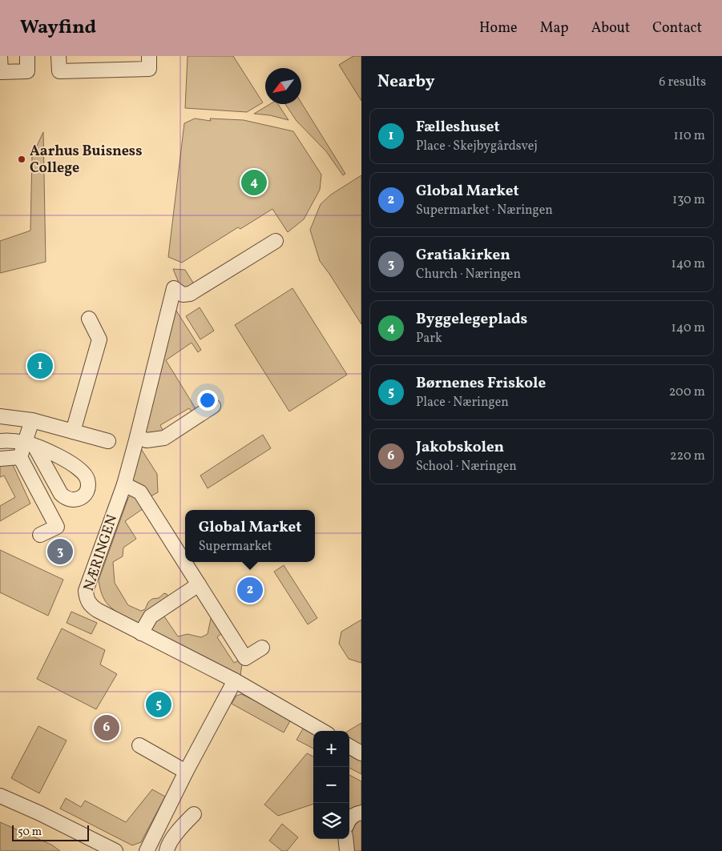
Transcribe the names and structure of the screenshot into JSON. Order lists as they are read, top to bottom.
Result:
{
  "streets": {
    "street": ["NÆRINGEN"]
  },
  "places": ["Aarhus Buisness College"],
  "scale_bar": "50 m",
  "north": "bottom left",
  "page": {
    "header": "Wayfind",
    "nav": [
      "Home",
      "Map",
      "About",
      "Contact"
    ],
    "heading": ["Nearby", "6 results"],
    "list": [
      {
        "mark": "1",
        "name": "Fælleshuset",
        "note": "Place · Skejbygårdsvej",
        "value": "110 m"
      },
      {
        "mark": "2",
        "name": "Global Market",
        "note": "Supermarket · Næringen",
        "value": "130 m"
      },
      {
        "mark": "3",
        "name": "Gratiakirken",
        "note": "Church · Næringen",
        "value": "140 m"
      },
      {
        "mark": "4",
        "name": "Byggelegeplads",
        "note": "Park",
        "value": "140 m"
      },
      {
        "mark": "5",
        "name": "Børnenes Friskole",
        "note": "Place · Næringen",
        "value": "200 m"
      },
      {
        "mark": "6",
        "name": "Jakobskolen",
        "note": "School · Næringen",
        "value": "220 m"
      }
    ],
    "pins": [
      "4",
      "1",
      "3",
      "2",
      "5",
      "6"
    ],
    "popup": ["Global Market", "Supermarket"],
    "map_buttons": ["+", "−"],
    "scale": "50 m"
  }
}
